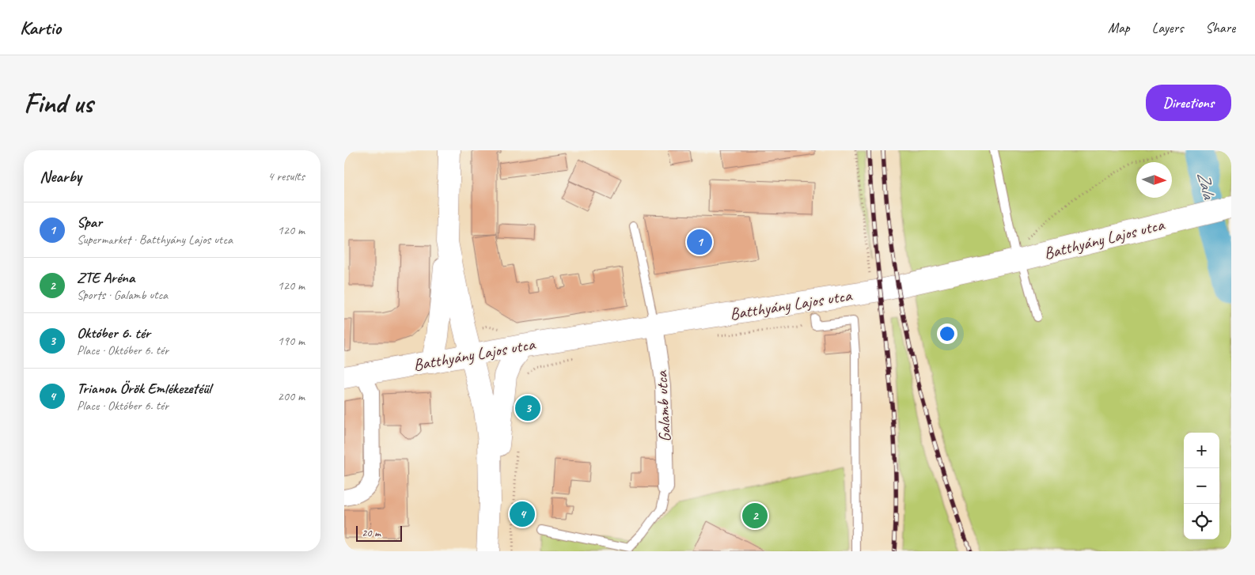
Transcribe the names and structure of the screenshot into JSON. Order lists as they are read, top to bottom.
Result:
{
  "streets": {
    "street": ["Batthyány Lajos utca", "Galamb utca"]
  },
  "crossings": [
    ["Batthyány Lajos utca", "Galamb utca"]
  ],
  "water": ["Zala"],
  "scale_bar": "20 m",
  "north": "right",
  "page": {
    "header": "Kartio",
    "nav": ["Map", "Layers", "Share"],
    "buttons": "Directions",
    "title": "Find us",
    "heading": ["Nearby", "4 results"],
    "list": [
      {
        "mark": "1",
        "name": "Spar",
        "note": "Supermarket · Batthyány Lajos utca",
        "value": "120 m"
      },
      {
        "mark": "2",
        "name": "ZTE Aréna",
        "note": "Sports · Galamb utca",
        "value": "120 m"
      },
      {
        "mark": "3",
        "name": "Október 6. tér",
        "note": "Place · Október 6. tér",
        "value": "190 m"
      },
      {
        "mark": "4",
        "name": "Trianon Örök Emlékezetéül",
        "note": "Place · Október 6. tér",
        "value": "200 m"
      }
    ],
    "pins": [
      "1",
      "3",
      "4",
      "2"
    ],
    "map_buttons": ["+", "−"],
    "scale": "20 m"
  }
}
